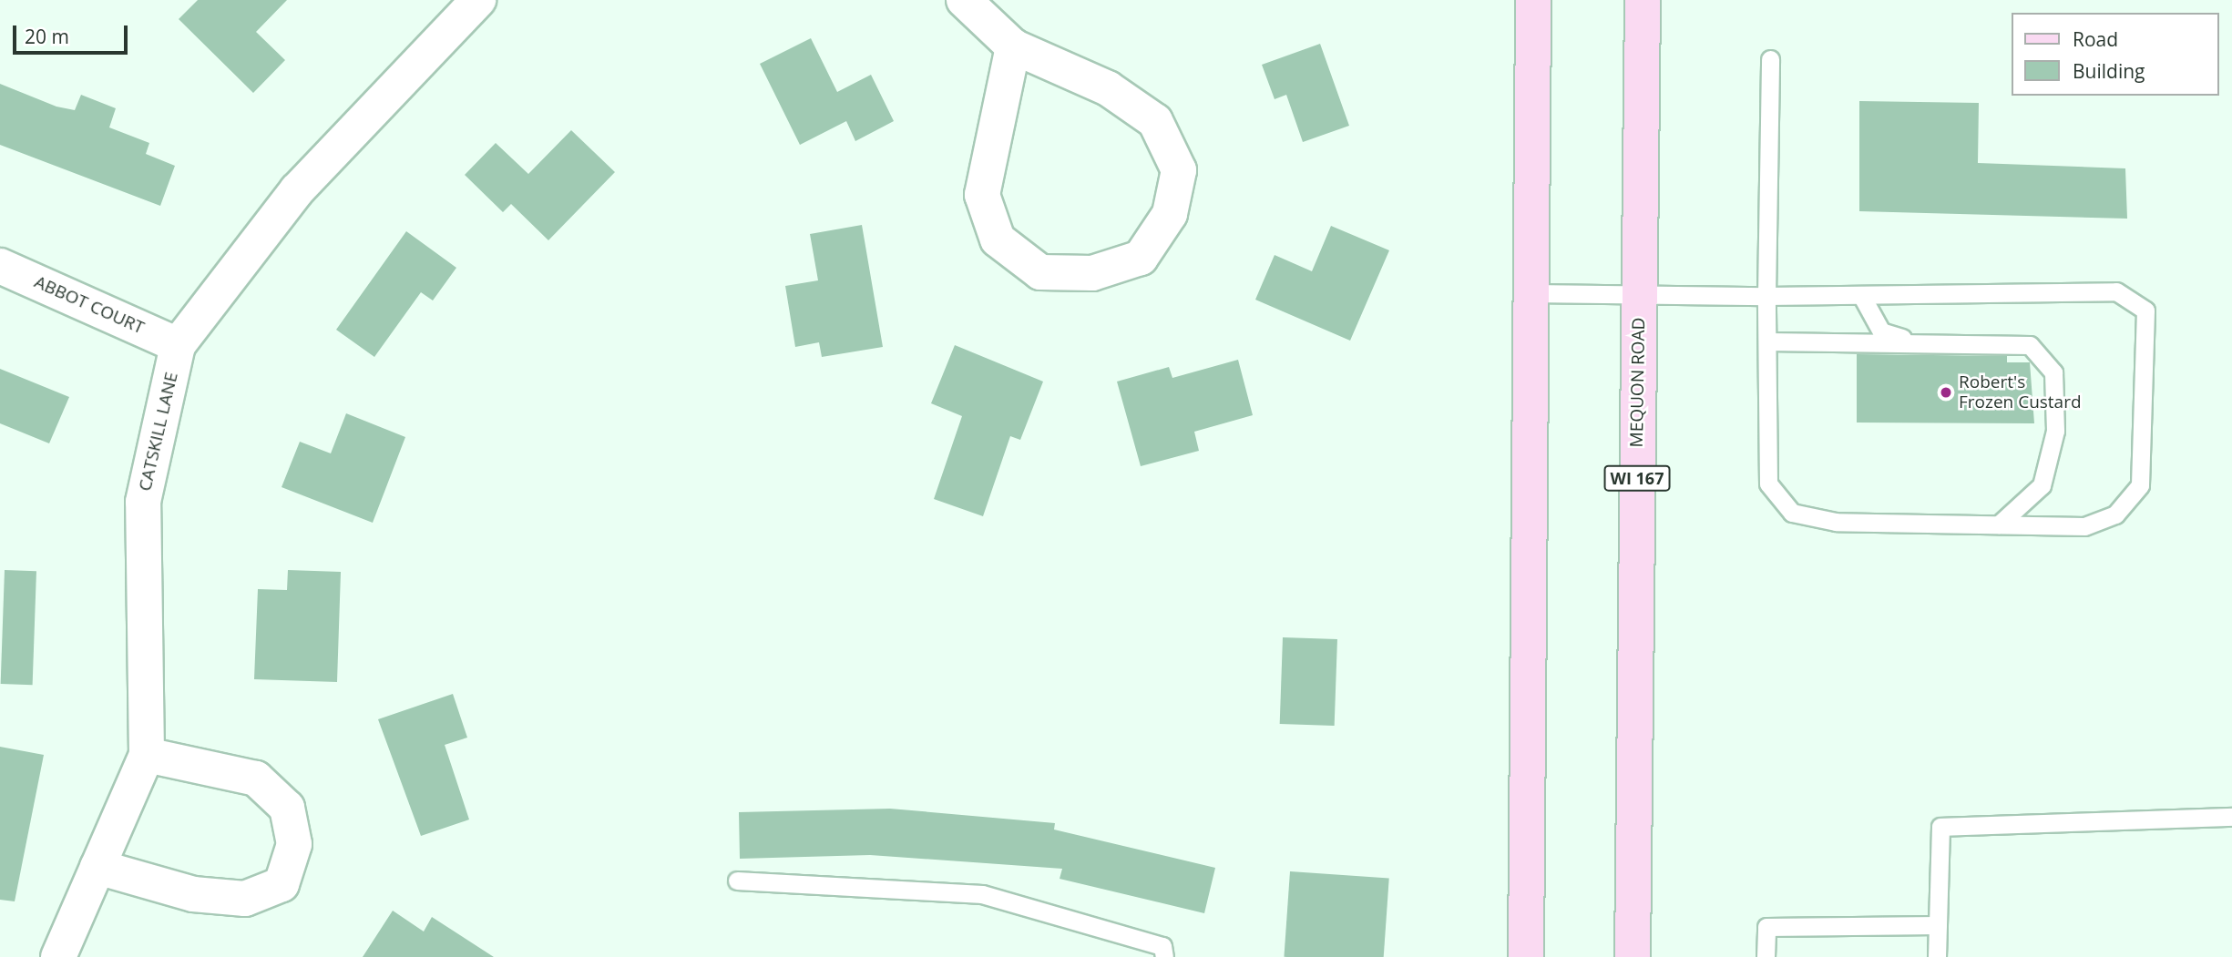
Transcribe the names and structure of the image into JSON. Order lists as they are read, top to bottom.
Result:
{
  "streets": {
    "main road": ["MEQUON ROAD", "WI 167"],
    "street": ["ABBOT COURT", "CATSKILL LANE"]
  },
  "crossings": [
    ["ABBOT COURT", "CATSKILL LANE"]
  ],
  "places": ["Robert's Frozen Custard"],
  "legend": ["Road", "Building"],
  "scale_bar": "20 m"
}
